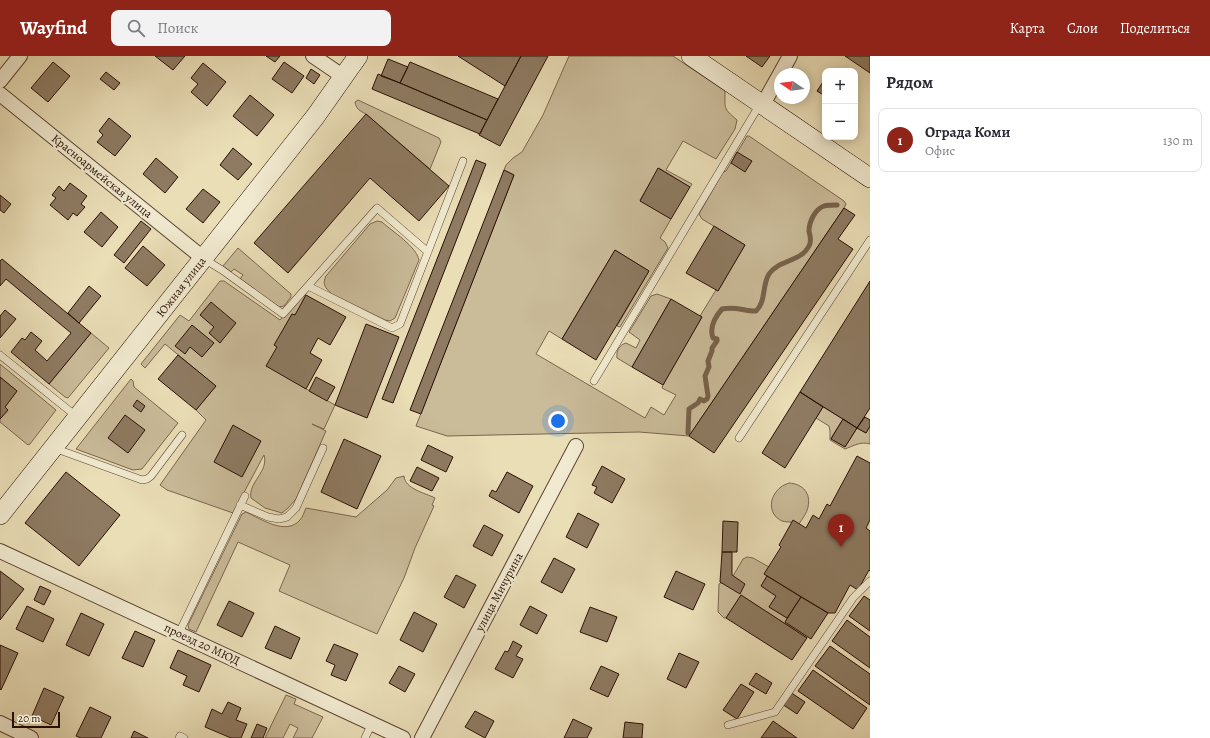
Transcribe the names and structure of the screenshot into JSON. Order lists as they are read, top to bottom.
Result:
{
  "streets": {
    "street": [
      "Красноармейская улица",
      "Южная улица",
      "улица Мичурина",
      "проезд 20 МЮД"
    ]
  },
  "crossings": [
    ["Красноармейская улица", "Южная улица"]
  ],
  "scale_bar": "20 m",
  "north": "left",
  "page": {
    "header": "Wayfind",
    "search": "Поиск",
    "nav": ["Карта", "Слои", "Поделиться"],
    "heading": "Рядом",
    "map_buttons": ["+", "−"],
    "list": [
      {
        "mark": "1",
        "name": "Ограда Коми",
        "note": "Офис",
        "value": "130 m"
      }
    ],
    "pins": "1",
    "scale": "20 m"
  }
}
